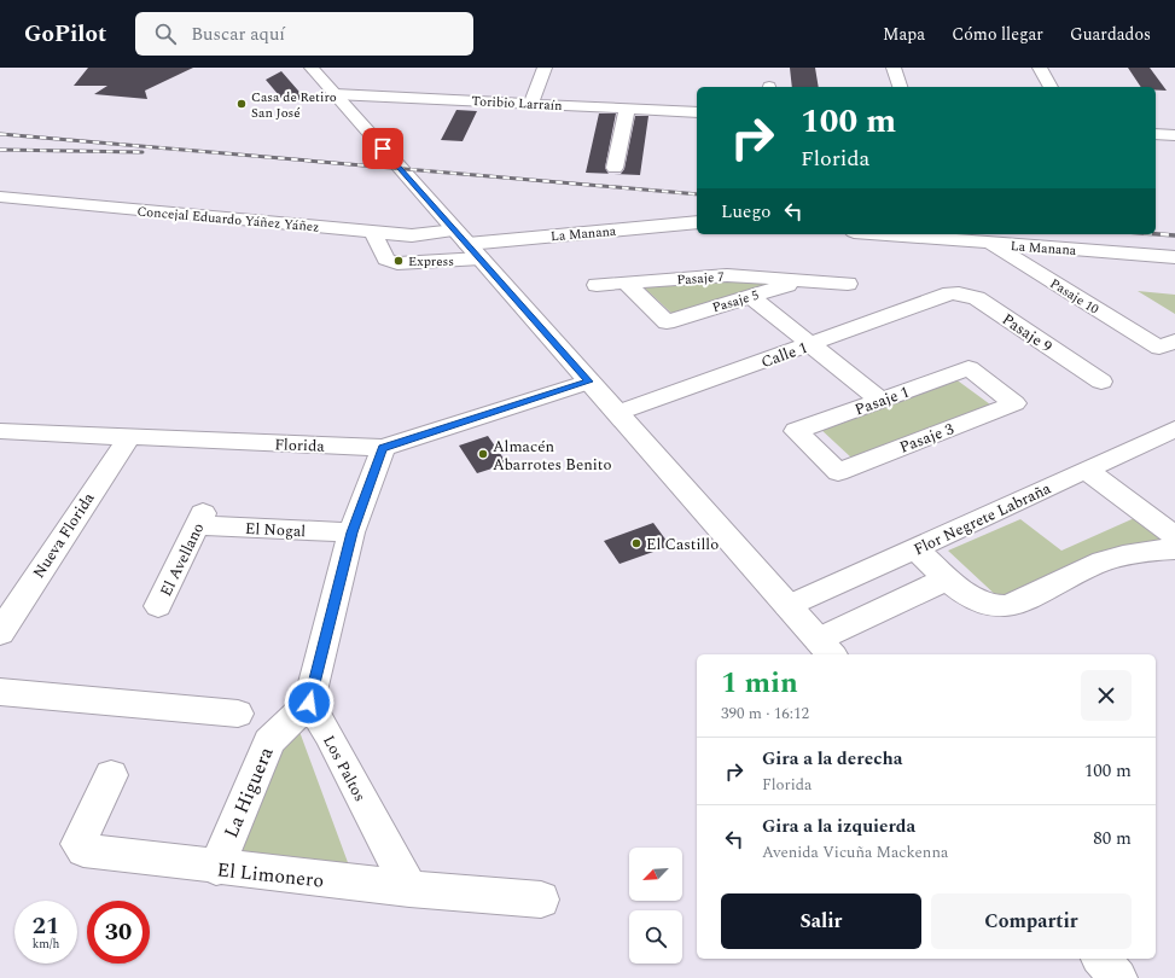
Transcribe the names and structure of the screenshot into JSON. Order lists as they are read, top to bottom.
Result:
{
  "streets": {
    "street": [
      "Toribio Larraín",
      "Concejal Eduardo Yáñez Yáñez",
      "La Manana",
      "Pasaje 7",
      "Pasaje 10",
      "Pasaje 5",
      "Pasaje 9",
      "Calle 1",
      "Pasaje 1",
      "Pasaje 3",
      "Florida",
      "Flor Negrete Labraña",
      "El Nogal",
      "Nueva Florida",
      "El Avellano",
      "Los Paltos",
      "La Higuera",
      "El Limonero"
    ]
  },
  "crossings": [
    ["Concejal Eduardo Yáñez Yáñez", "La Manana"],
    ["La Manana", "Pasaje 10"],
    ["Pasaje 7", "Pasaje 5"],
    ["Pasaje 9", "Calle 1"],
    ["Pasaje 1", "Pasaje 3"],
    ["Florida", "Nueva Florida"],
    ["El Nogal", "El Avellano"],
    ["Los Paltos", "La Higuera"],
    ["Los Paltos", "El Limonero"],
    ["La Higuera", "El Limonero"]
  ],
  "places": [
    "Casa de Retiro San José",
    "Express",
    "Almacén Abarrotes Benito",
    "El Castillo"
  ],
  "north": "bottom left",
  "page": {
    "header": "GoPilot",
    "search": "Buscar aquí",
    "nav": ["Mapa", "Cómo llegar", "Guardados"],
    "turn": ["100 m", "Florida"],
    "then": "Luego",
    "heading": ["1 min", "390 m · 16:12"],
    "list": [
      {
        "name": "Gira a la derecha",
        "note": "Florida",
        "value": "100 m"
      },
      {
        "name": "Gira a la izquierda",
        "note": "Avenida Vicuña Mackenna",
        "value": "80 m"
      }
    ],
    "buttons": ["Salir", "Compartir"],
    "speed": "21 km/h",
    "limit": "30"
  }
}
